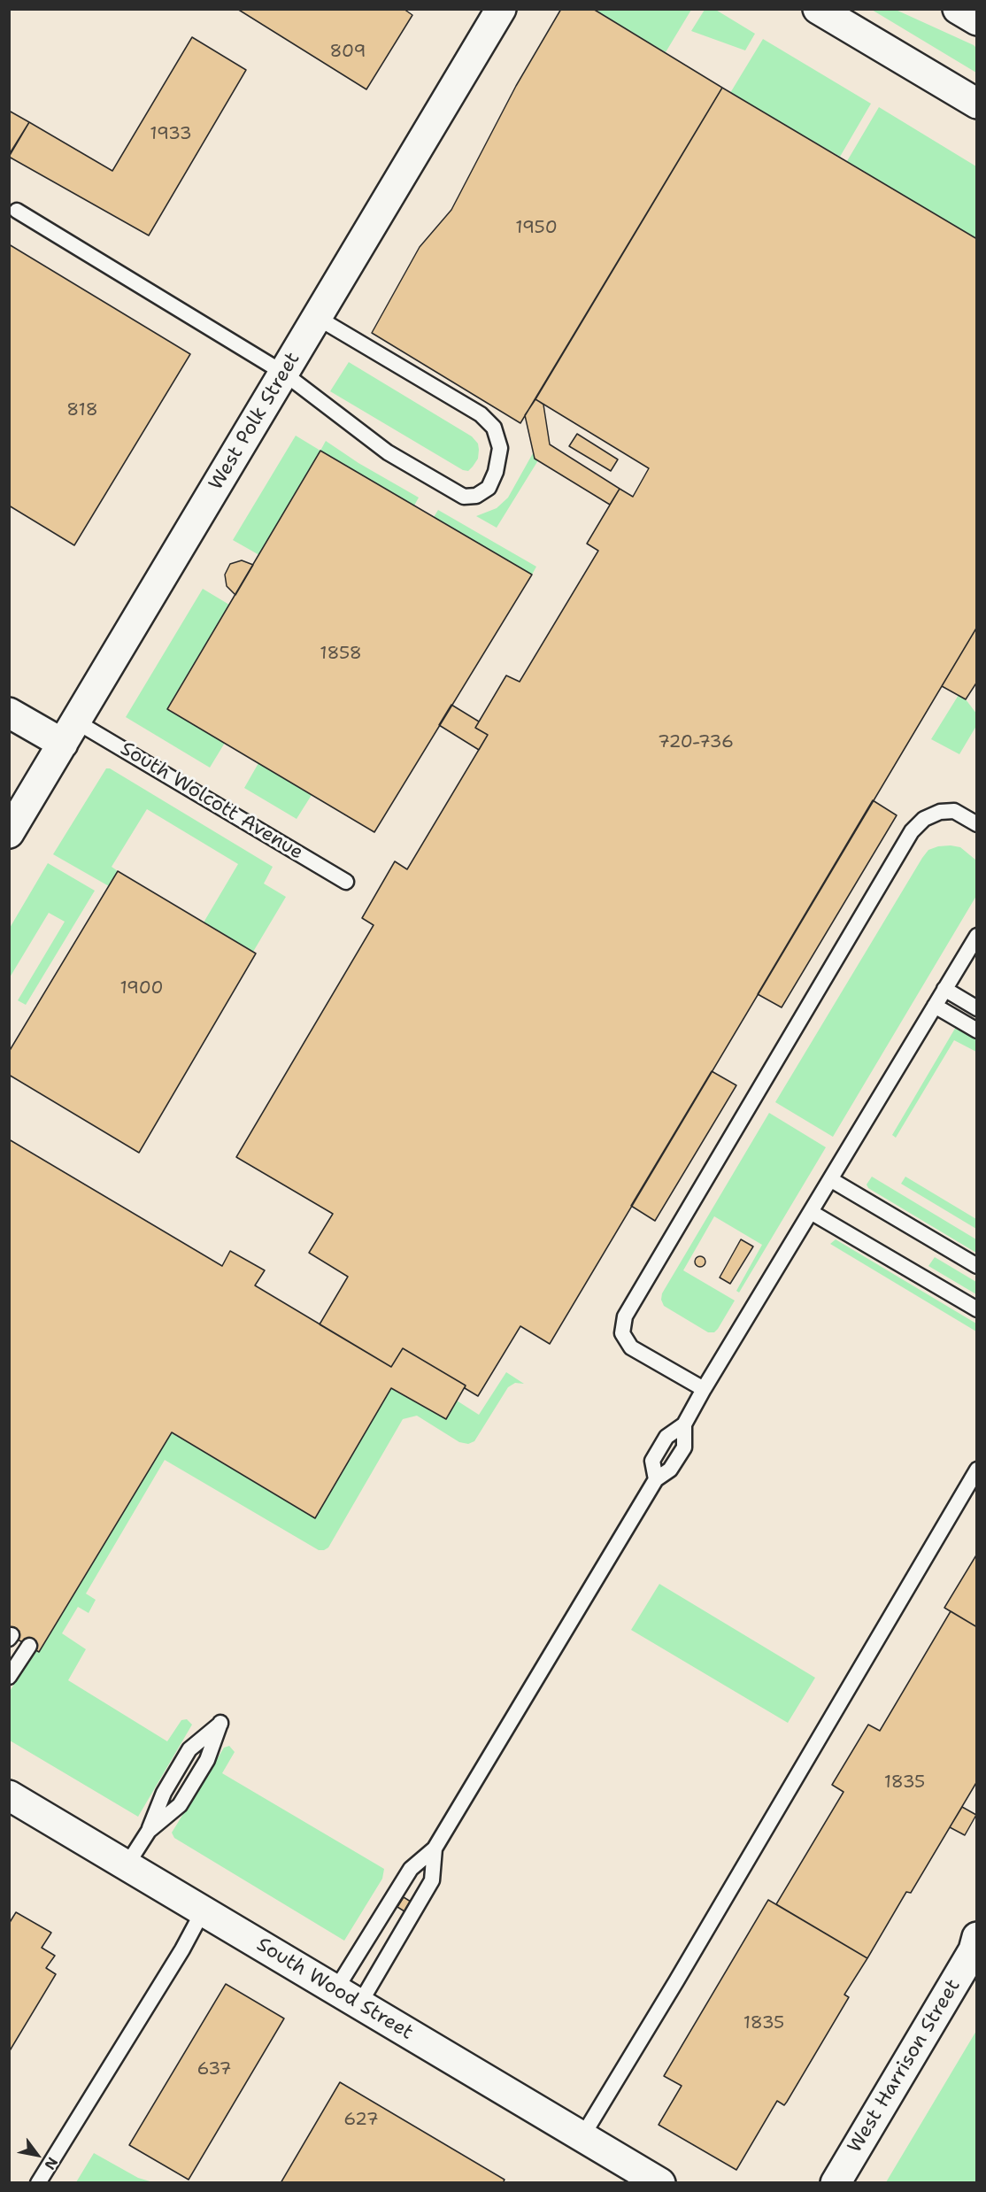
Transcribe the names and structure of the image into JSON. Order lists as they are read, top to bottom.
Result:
{
  "streets": {
    "street": [
      "West Polk Street",
      "South Wolcott Avenue",
      "South Wood Street",
      "West Harrison Street"
    ]
  },
  "crossings": [
    ["West Polk Street", "South Wolcott Avenue"]
  ],
  "house_numbers": [
    "809",
    "1933",
    "1950",
    "818",
    "1858",
    "720-736",
    "1900",
    "1835",
    "1835",
    "637",
    "627"
  ],
  "north": "bottom right"
}
